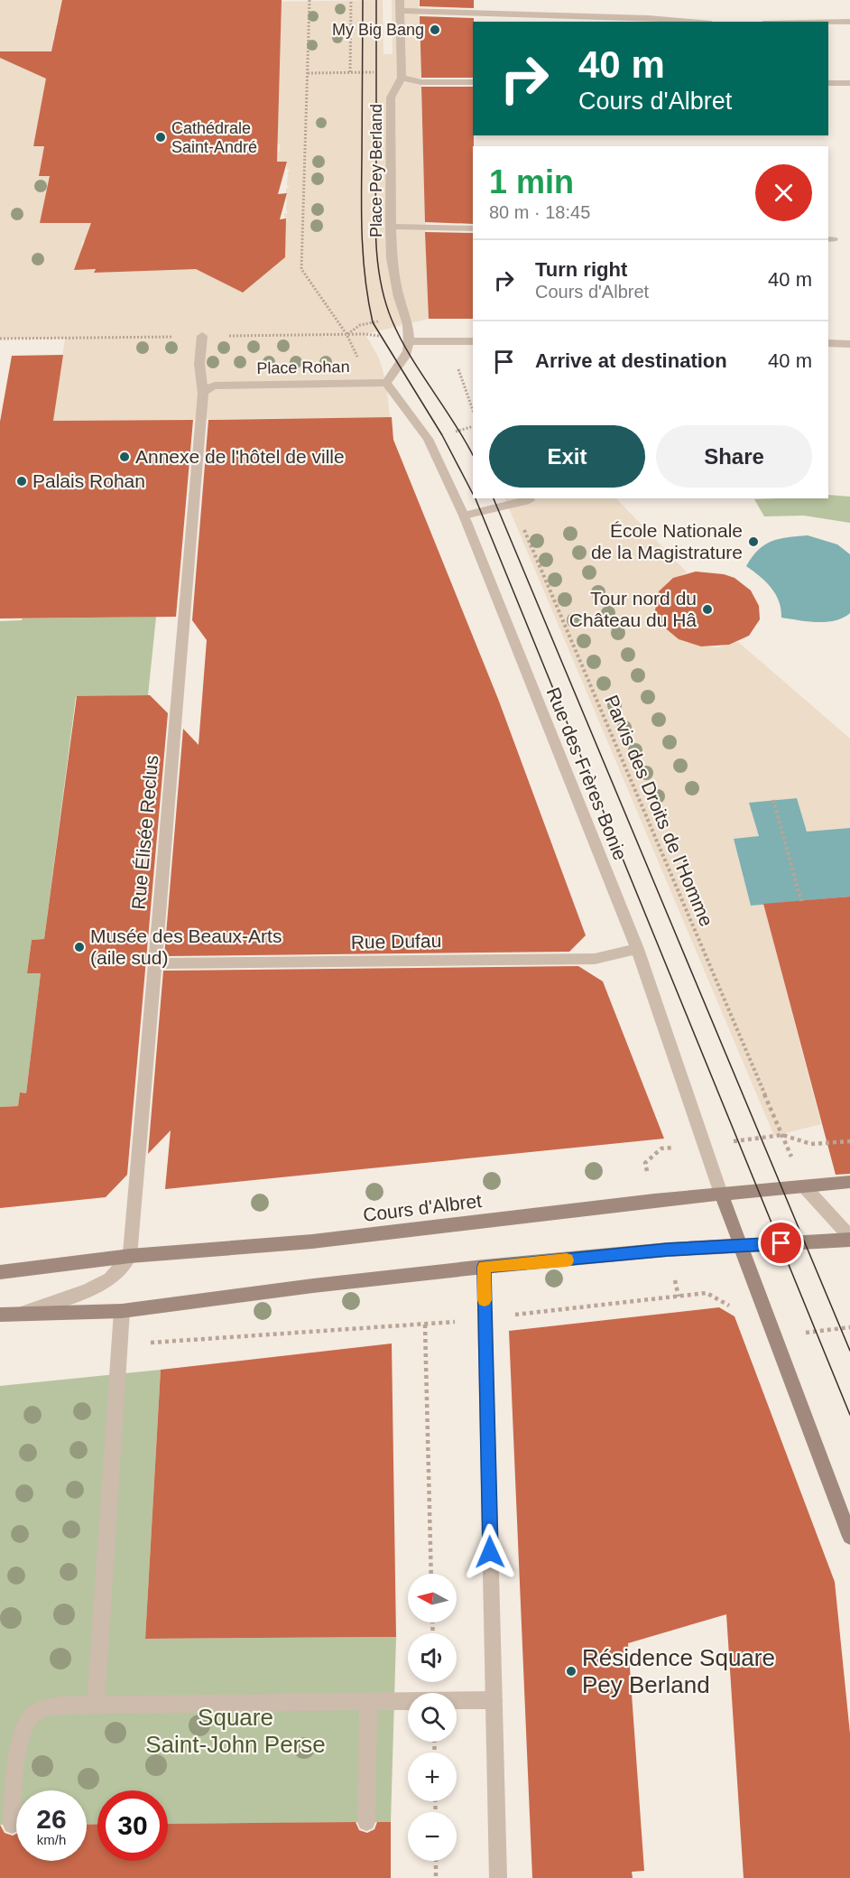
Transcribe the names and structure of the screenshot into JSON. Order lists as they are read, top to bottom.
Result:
{
  "streets": {
    "main road": ["Cours d'Albret"],
    "street": [
      "Place Pey Berland",
      "Place Rohan",
      "Rue des Frères Bonie",
      "Rue Élisée Reclus",
      "Rue Dufau"
    ],
    "path": ["Parvis des Droits de l'Homme"]
  },
  "crossings": [
    ["Place Rohan", "Rue des Frères Bonie"],
    ["Place Rohan", "Rue Élisée Reclus"],
    ["Rue des Frères Bonie", "Rue Dufau"],
    ["Rue des Frères Bonie", "Cours d'Albret"],
    ["Rue Élisée Reclus", "Rue Dufau"],
    ["Rue Élisée Reclus", "Cours d'Albret"]
  ],
  "parks": ["Square Saint-John Perse"],
  "places": [
    "My Big Bang",
    "Cathédrale Saint-André",
    "Annexe de l'hôtel de ville",
    "Palais Rohan",
    "École Nationale de la Magistrature",
    "Tour nord du Château du Hâ",
    "Musée des Beaux-Arts (aile sud)",
    "Résidence Square Pey Berland"
  ],
  "north": "left",
  "page": {
    "turn": ["40 m", "Cours d'Albret"],
    "heading": ["1 min", "80 m · 18:45"],
    "list": [
      {
        "name": "Turn right",
        "note": "Cours d'Albret",
        "value": "40 m"
      },
      {
        "name": "Arrive at destination",
        "value": "40 m"
      }
    ],
    "buttons": ["Exit", "Share"],
    "map_buttons": ["+", "−"],
    "speed": "26 km/h",
    "limit": "30"
  }
}
